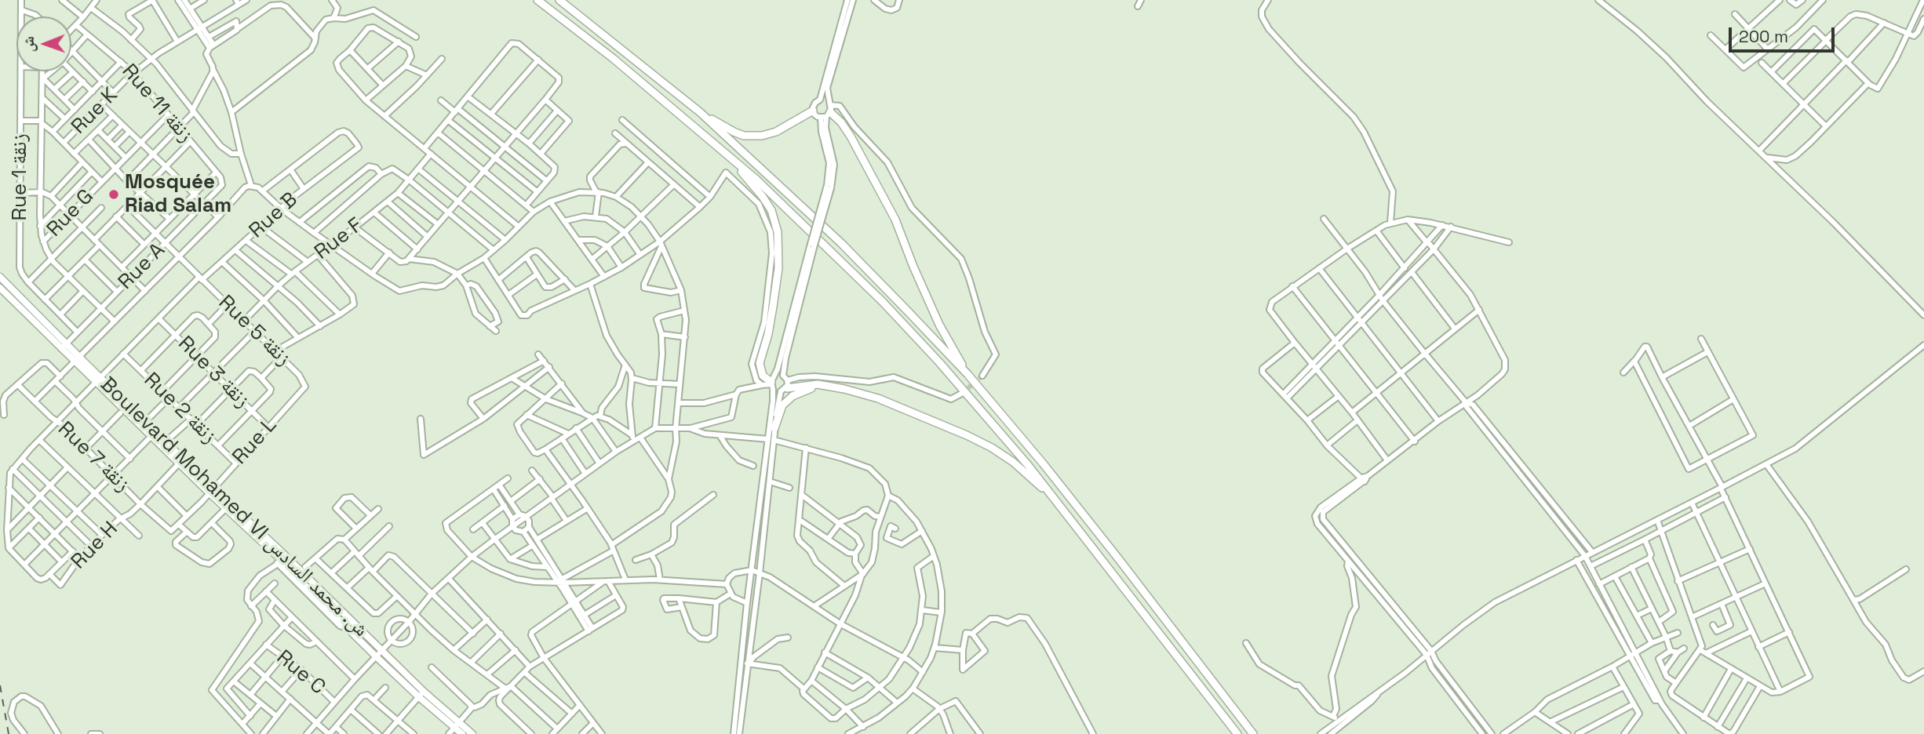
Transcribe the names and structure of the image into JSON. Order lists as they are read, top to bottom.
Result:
{
  "streets": {
    "main road": ["Boulevard Mohamed VI ش. محمد السادس"],
    "street": [
      "Rue 11 زنقة",
      "Rue K",
      "Rue 1 زنقة",
      "Rue G",
      "Rue B",
      "Rue F",
      "Rue A",
      "Rue 5 زنقة",
      "Rue 3 زنقة",
      "Rue 2 زنقة",
      "Rue L",
      "Rue 7 زنقة",
      "Rue H",
      "Rue C"
    ]
  },
  "crossings": [
    ["Rue 11 زنقة", "Rue K"],
    ["Rue 11 زنقة", "Rue G"],
    ["Rue 11 زنقة", "Rue A"],
    ["Rue 1 زنقة", "Rue A"],
    ["Rue B", "Rue 5 زنقة"],
    ["Rue F", "Rue 5 زنقة"],
    ["Rue A", "Rue 5 زنقة"],
    ["Rue A", "Boulevard Mohamed VI ش. محمد السادس"],
    ["Rue 5 زنقة", "Rue L"],
    ["Rue 3 زنقة", "Rue L"],
    ["Rue 2 زنقة", "Rue L"],
    ["Rue L", "Rue 7 زنقة"],
    ["Rue L", "Boulevard Mohamed VI ش. محمد السادس"],
    ["Rue 7 زنقة", "Rue H"],
    ["Boulevard Mohamed VI ش. محمد السادس", "Rue H"]
  ],
  "places": ["Mosquée Riad Salam"],
  "scale_bar": "200 m",
  "north": "left"
}
